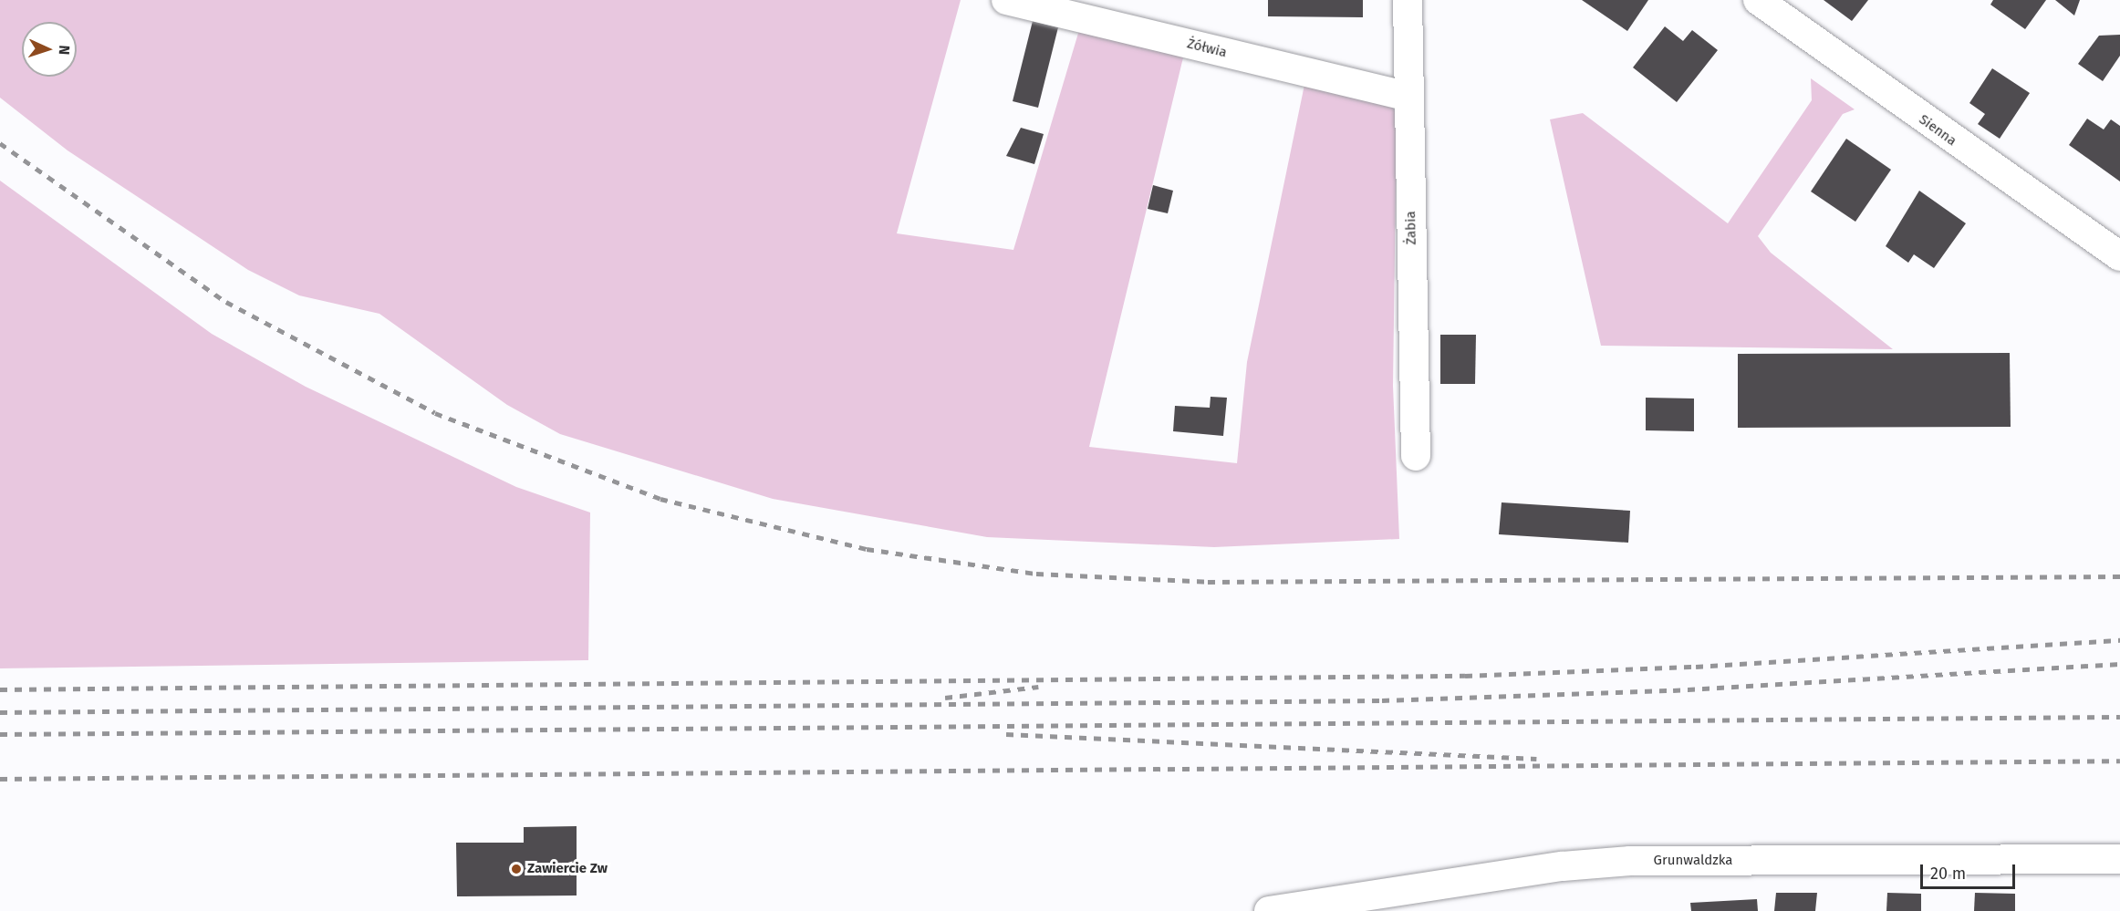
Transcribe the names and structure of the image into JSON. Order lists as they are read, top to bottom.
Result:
{
  "streets": {
    "street": [
      "Żółwia",
      "Sienna",
      "Żabia",
      "Grunwaldzka"
    ]
  },
  "crossings": [
    ["Żółwia", "Żabia"]
  ],
  "places": ["Zawiercie Zw"],
  "scale_bar": "20 m",
  "north": "right"
}
